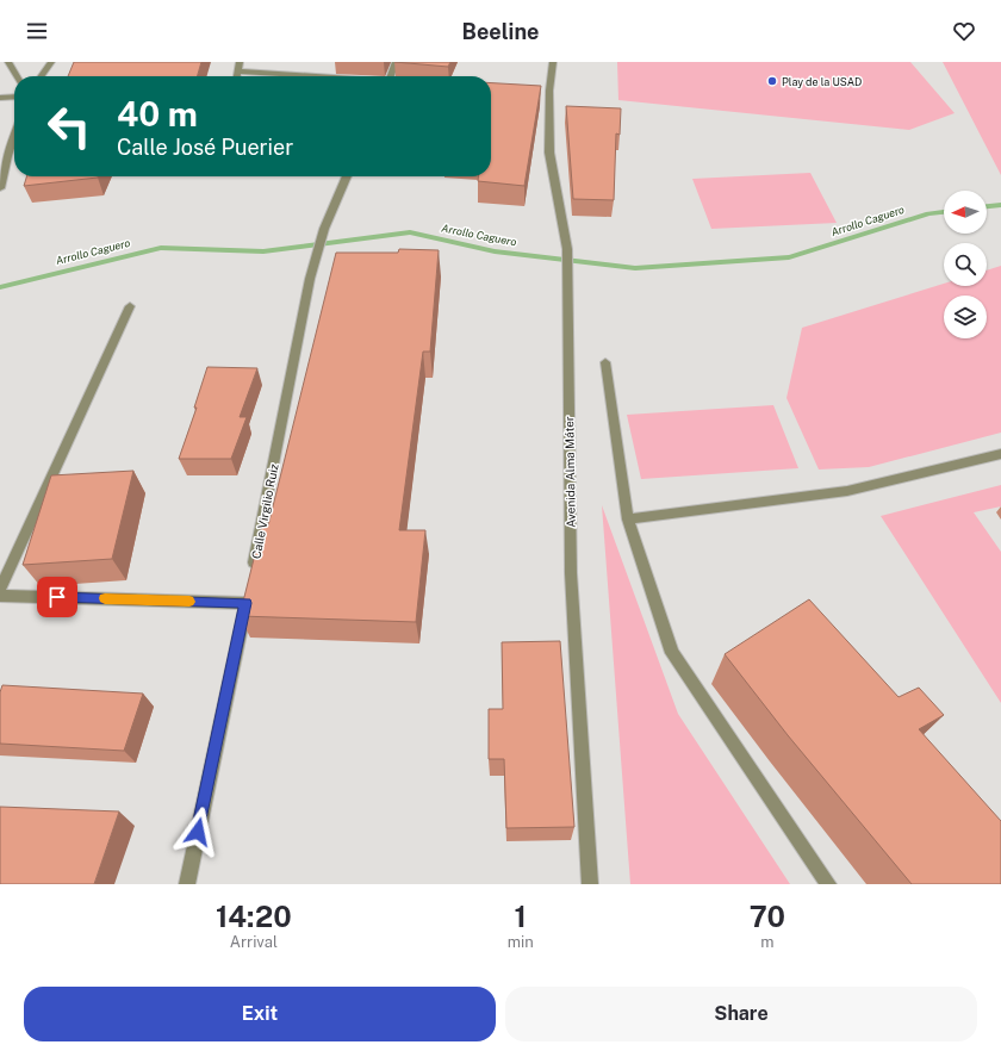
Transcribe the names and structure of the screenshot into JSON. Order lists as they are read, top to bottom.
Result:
{
  "streets": {
    "street": ["Avenida Alma Máter", "Calle Virgilio Ruiz"]
  },
  "water": ["Arrollo Caguero"],
  "places": ["Play de la USAD"],
  "north": "left",
  "page": {
    "header": "Beeline",
    "turn": ["40 m", "Calle José Puerier"],
    "eta": [
      "14:20",
      "Arrival",
      "1",
      "min",
      "70",
      "m"
    ],
    "buttons": ["Exit", "Share"]
  }
}
